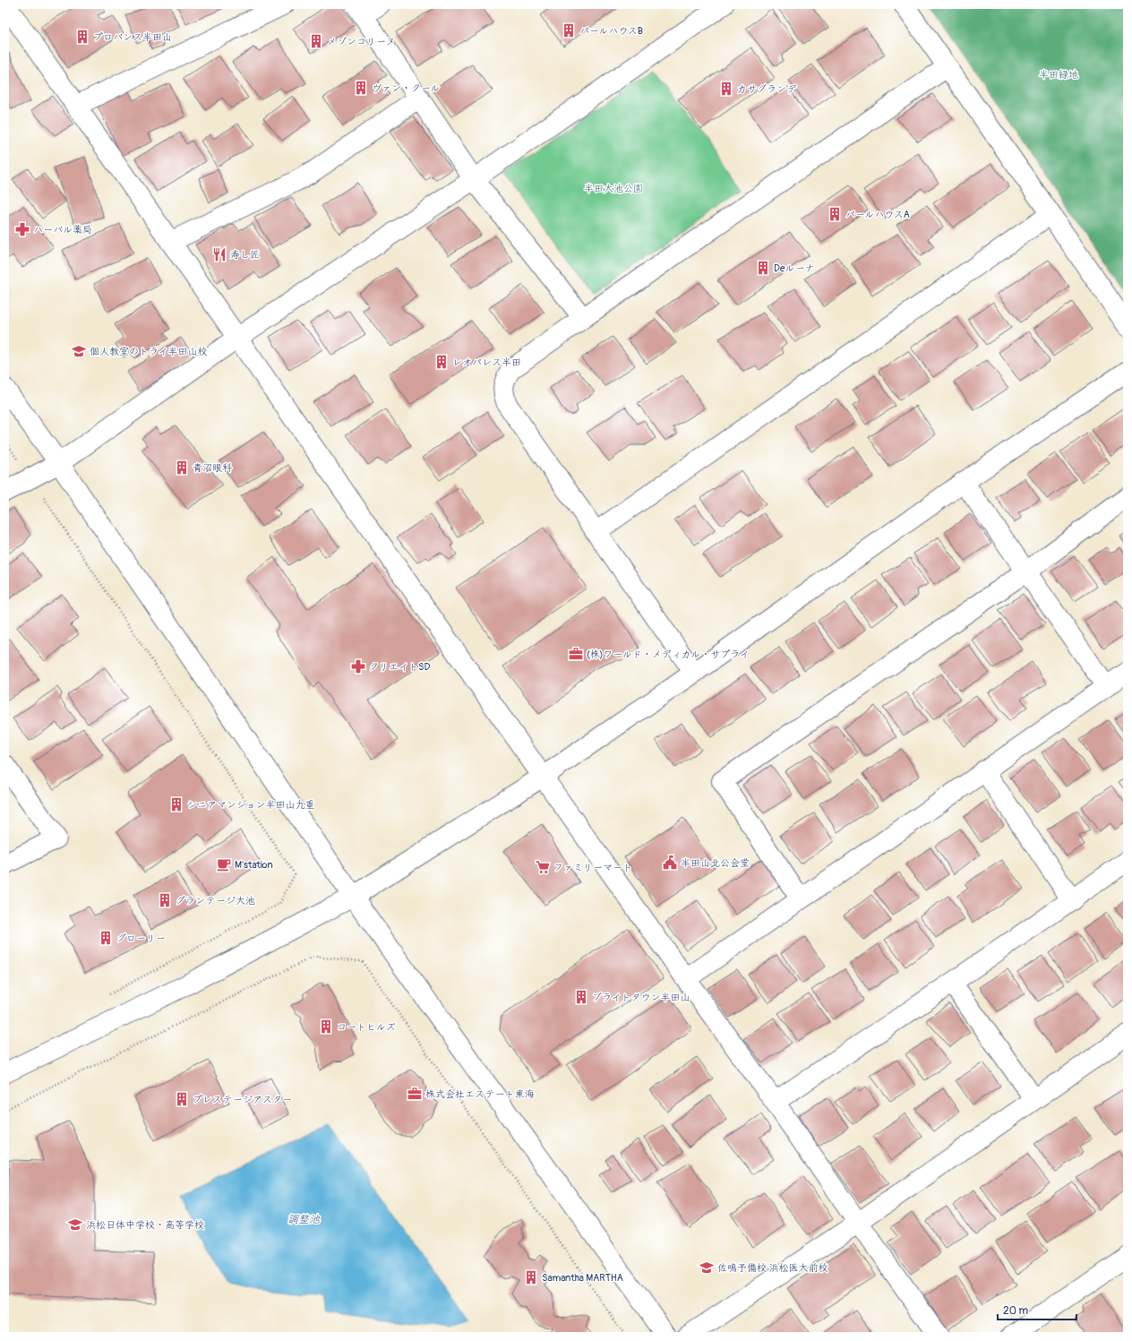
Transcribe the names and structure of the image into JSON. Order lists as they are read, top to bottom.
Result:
{
  "water": ["調整池"],
  "parks": ["半田緑地", "半田大池公園"],
  "places": {
    "building": [
      "パールハウスB",
      "プロバンス半田山",
      "メゾンコリーヌ",
      "ヴァン・クール",
      "カサグランデ",
      "パールハウスA",
      "Deルーナ",
      "レオパレス半田",
      "青沼眼科",
      "シニアマンション半田山九重",
      "グランテージ大池",
      "グローリー",
      "ブライトタウン半田山",
      "コートヒルズ",
      "プレステージアスター",
      "Samantha MARTHA"
    ],
    "pharmacy": ["ハーバル薬局", "クリエイトSD"],
    "restaurant": ["寿し匠"],
    "school or university": ["個人教室のトライ半田山校", "浜松日体中学校・高等学校", "佐鳴予備校 浜松医大前校"],
    "office": ["(株)ワールド・メディカル・サプライ", "株式会社エステート東海"],
    "public building": ["半田山北公会堂"],
    "cafe": ["M'station"],
    "supermarket": ["ファミリーマート"]
  },
  "scale_bar": "20 m"
}
